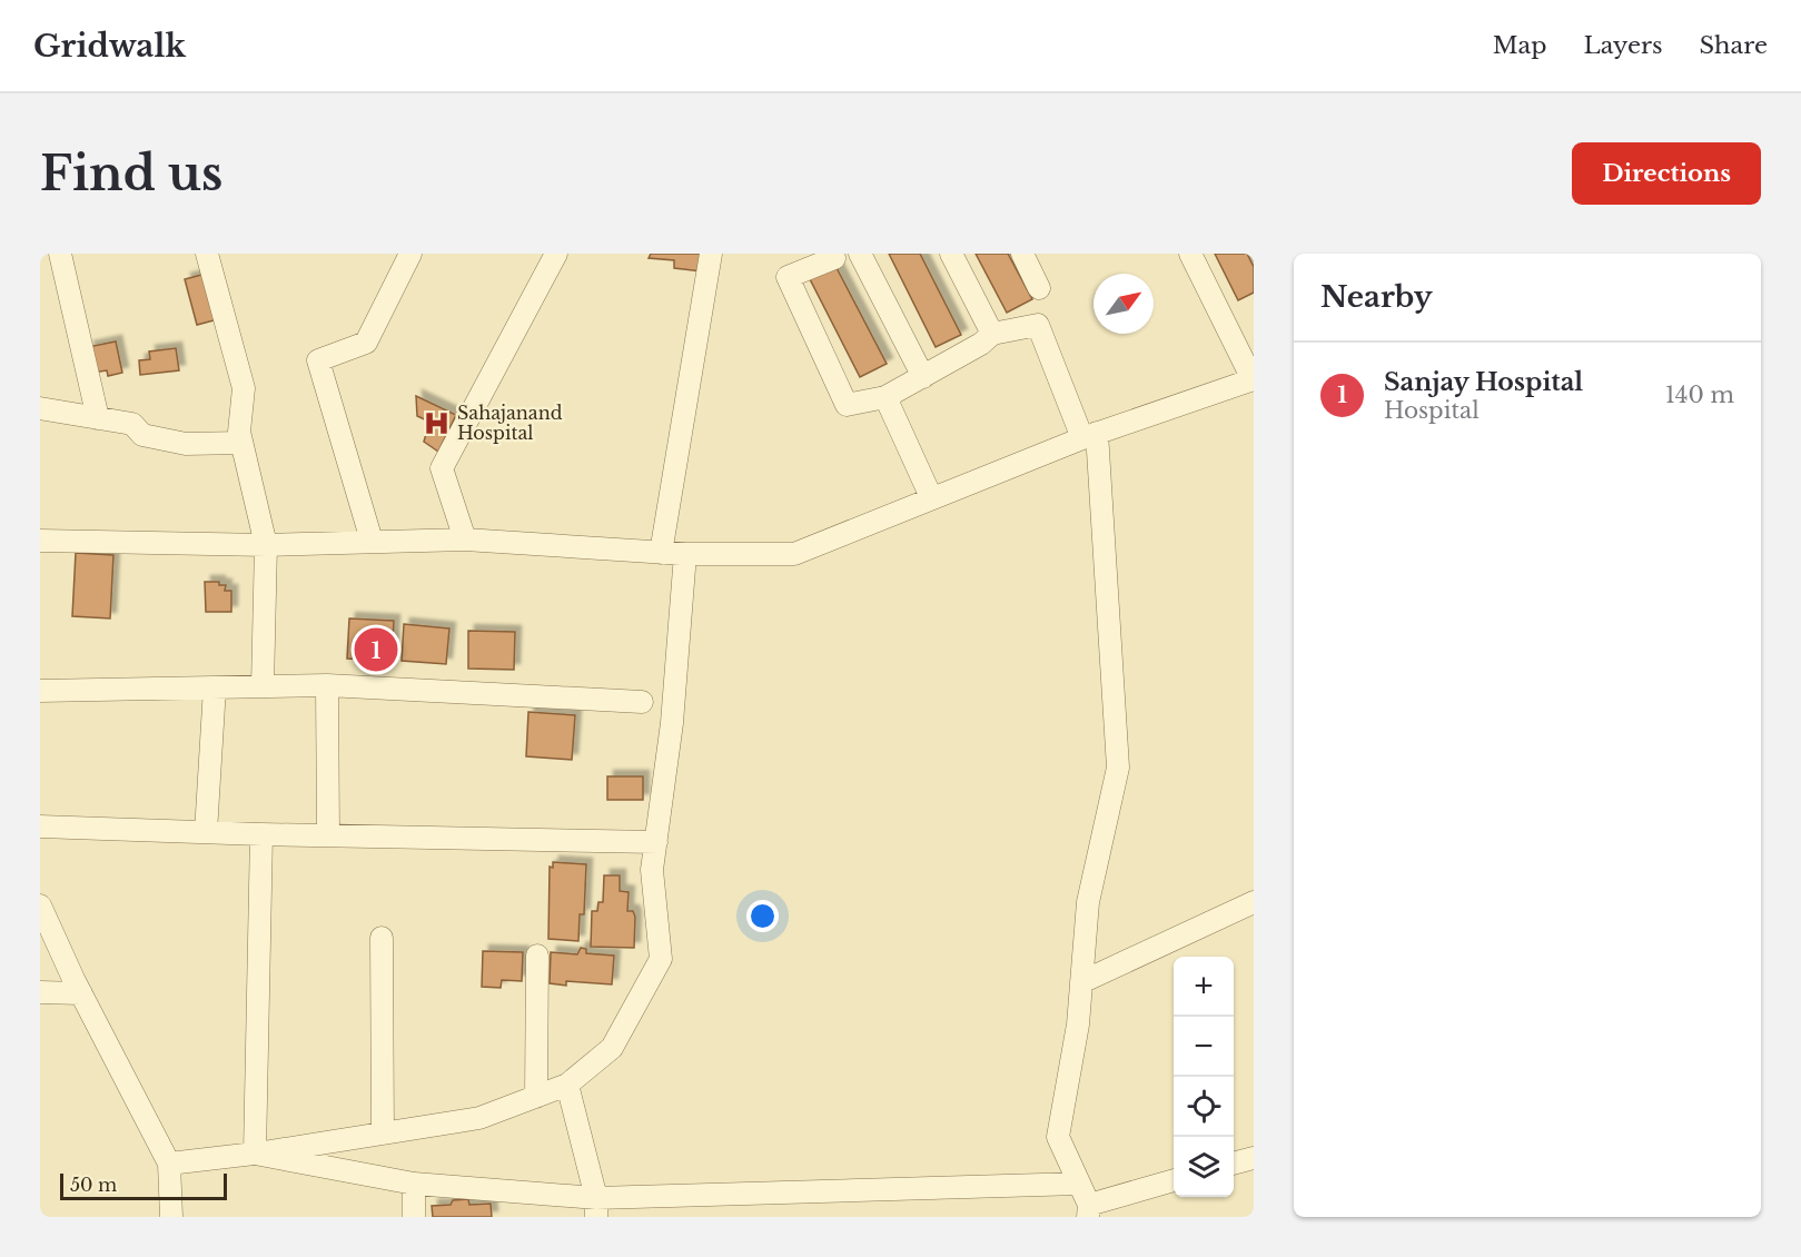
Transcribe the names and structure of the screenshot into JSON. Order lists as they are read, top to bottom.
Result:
{
  "places": {
    "hospital": ["Sahajanand Hospital"]
  },
  "scale_bar": "50 m",
  "north": "top right",
  "page": {
    "header": "Gridwalk",
    "nav": ["Map", "Layers", "Share"],
    "buttons": "Directions",
    "title": "Find us",
    "heading": "Nearby",
    "list": [
      {
        "mark": "1",
        "name": "Sanjay Hospital",
        "note": "Hospital",
        "value": "140 m"
      }
    ],
    "pins": "1",
    "map_buttons": ["+", "−"],
    "scale": "50 m"
  }
}
